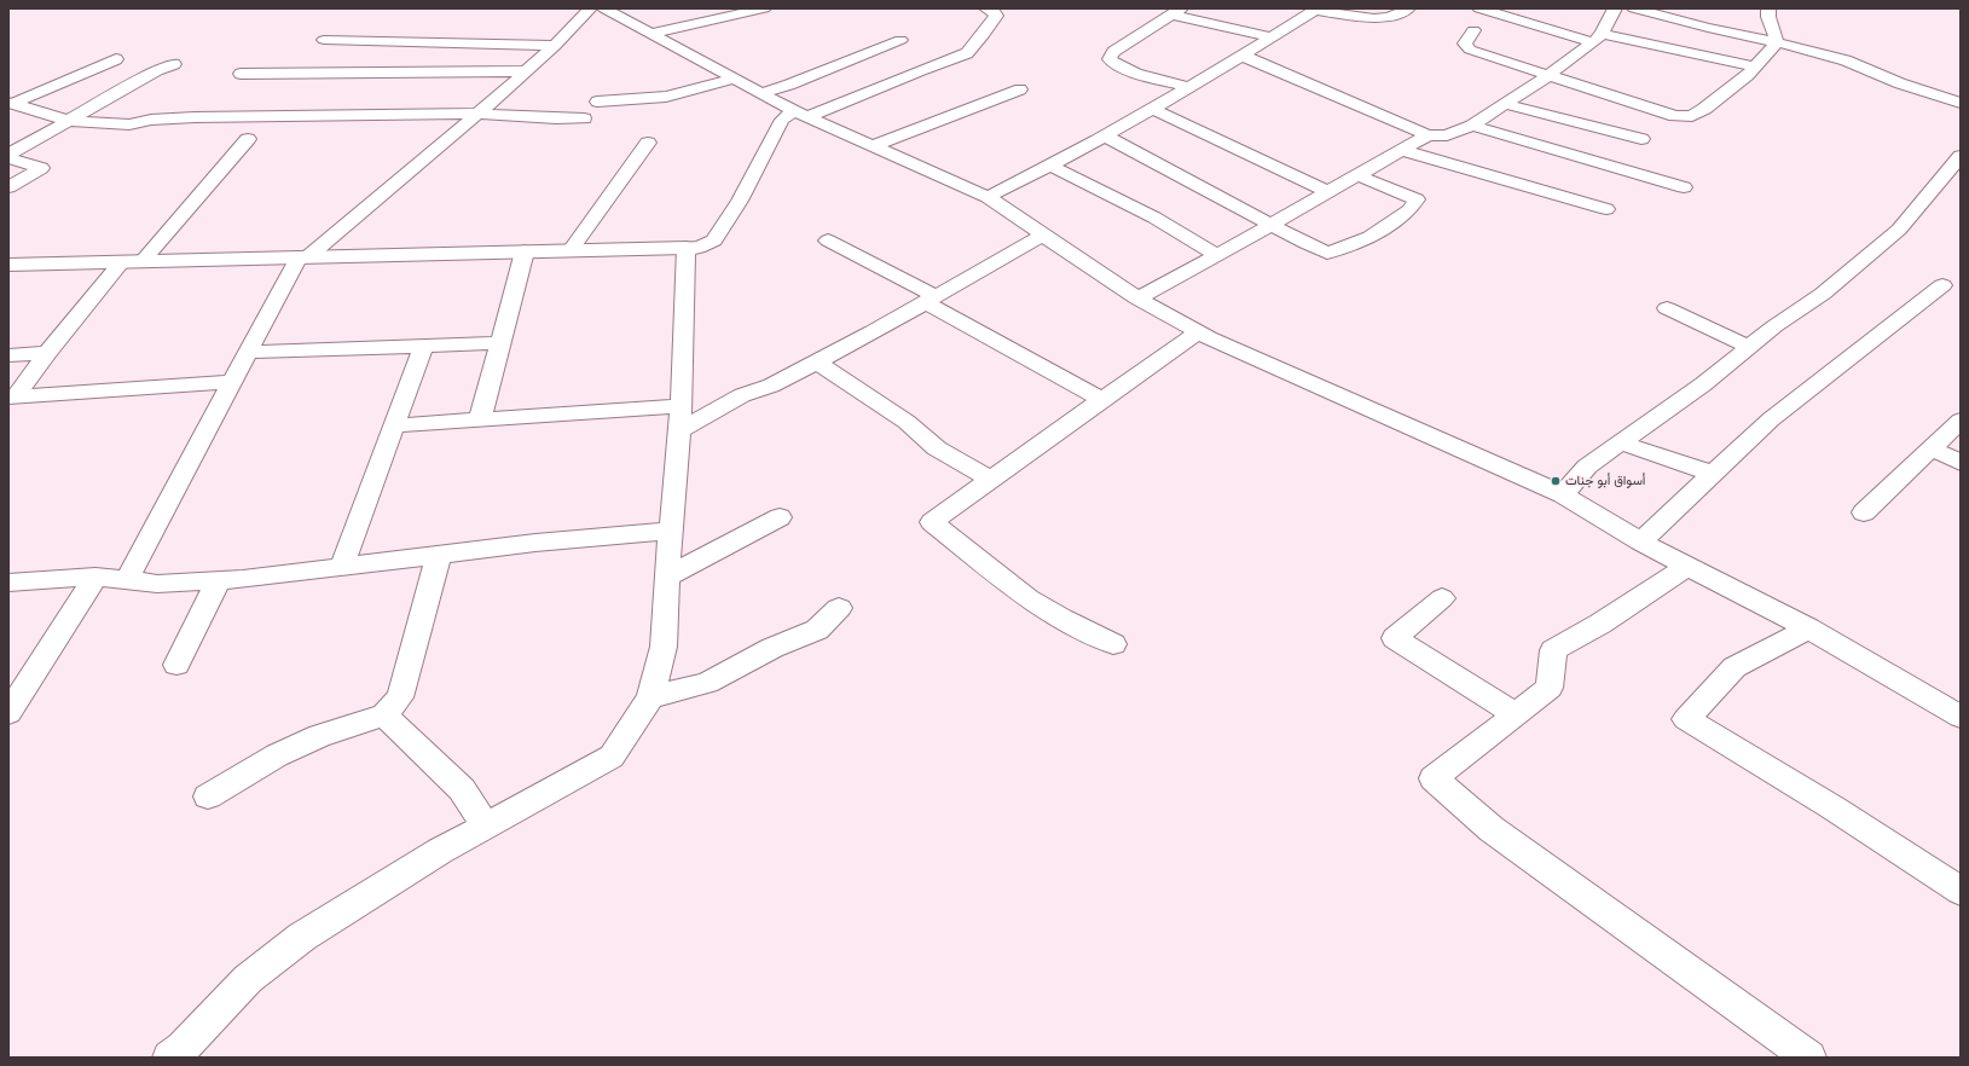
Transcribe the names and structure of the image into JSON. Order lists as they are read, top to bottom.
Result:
{
  "places": ["أسواق أبو جنات"]
}
